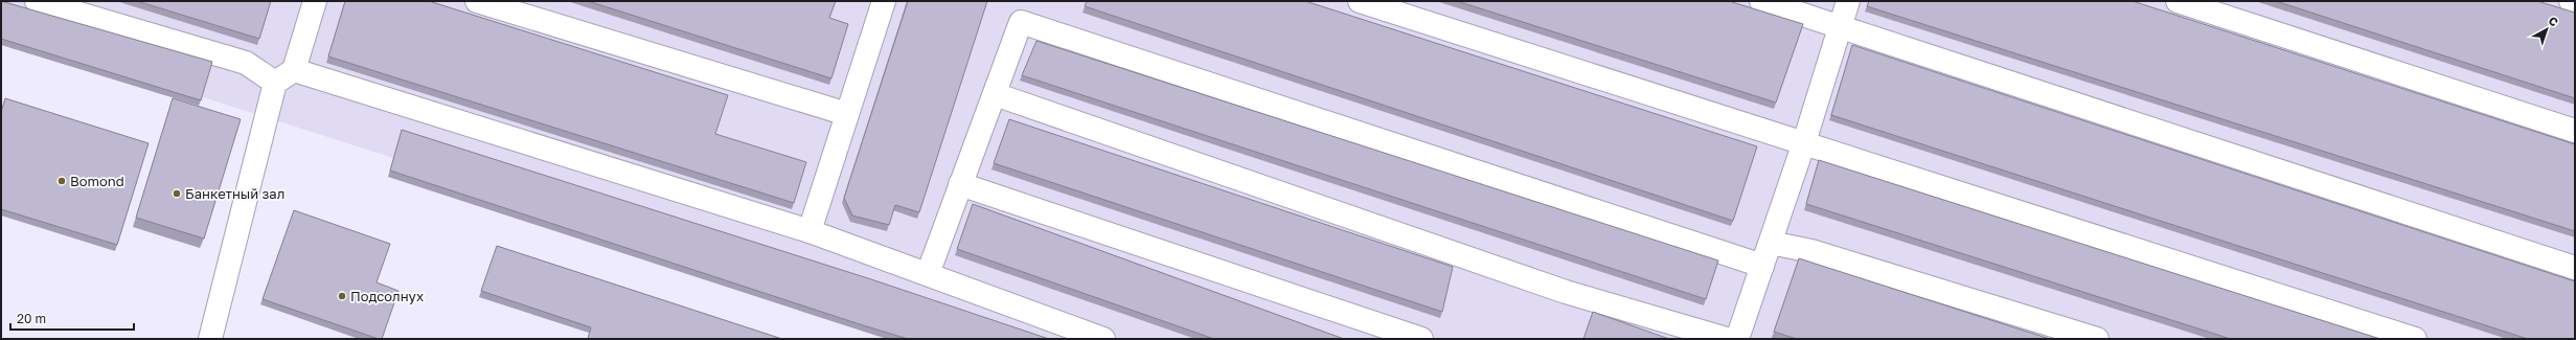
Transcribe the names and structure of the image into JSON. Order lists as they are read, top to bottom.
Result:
{
  "places": ["Bomond", "Банкетный зал", "Подсолнух"],
  "scale_bar": "20 m",
  "north": "top right"
}
